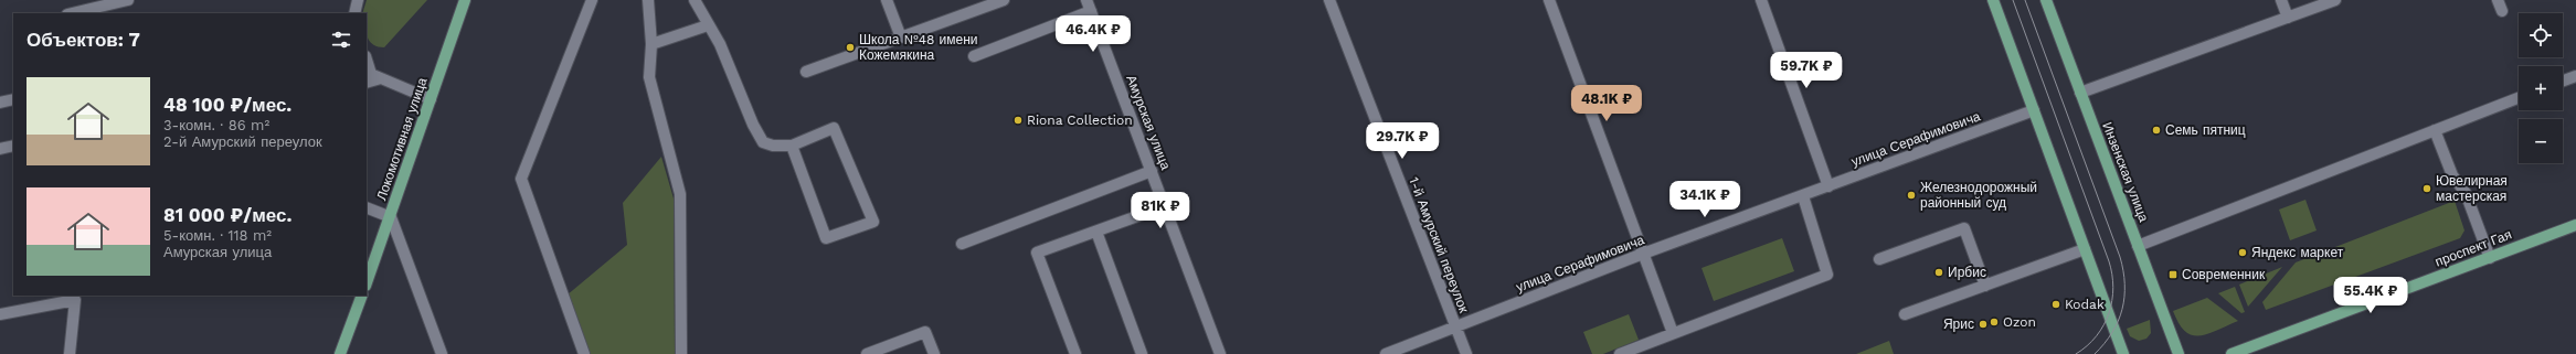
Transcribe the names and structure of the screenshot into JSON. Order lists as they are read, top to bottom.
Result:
{
  "streets": {
    "main road": ["Локомотивная улица", "Инзенская улица", "проспект Гая"],
    "street": ["Амурская улица", "улица Серафимовича", "1-й Амурский переулок"]
  },
  "crossings": [
    ["улица Серафимовича", "1-й Амурский переулок"]
  ],
  "places": {
    "other": [
      "Школа №48 имени Кожемякина",
      "Riona Collection",
      "Семь пятниц",
      "Ювелирная мастерская",
      "Железнодорожный районный суд",
      "Яндекс маркет",
      "Ирбис",
      "Kodak",
      "Ozon",
      "Ярис"
    ],
    "transit": ["Современник"]
  },
  "page": {
    "map_buttons": ["+", "−"],
    "heading": "Объектов: 7",
    "price": [
      "46.4K ₽",
      "59.7K ₽",
      "48.1K ₽",
      "29.7K ₽",
      "34.1K ₽",
      "81K ₽",
      "55.4K ₽"
    ],
    "list": [
      {
        "name": "48 100 ₽/мес.",
        "note": "3-комн. · 86 m² · 2-й Амурский переулок"
      },
      {
        "name": "81 000 ₽/мес.",
        "note": "5-комн. · 118 m² · Амурская улица"
      }
    ]
  }
}
